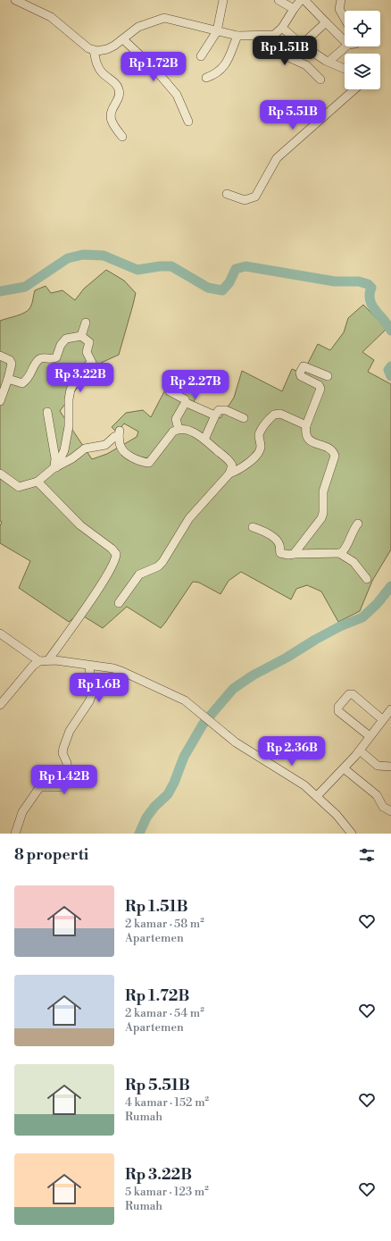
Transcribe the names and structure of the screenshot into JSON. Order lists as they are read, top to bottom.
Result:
{
  "page": {
    "price": [
      "Rp 1.51B",
      "Rp 1.72B",
      "Rp 5.51B",
      "Rp 3.22B",
      "Rp 2.27B",
      "Rp 1.6B",
      "Rp 2.36B",
      "Rp 1.42B"
    ],
    "heading": "8 properti",
    "list": [
      {
        "name": "Rp 1.51B",
        "note": "2 kamar · 58 m² · Apartemen"
      },
      {
        "name": "Rp 1.72B",
        "note": "2 kamar · 54 m² · Apartemen"
      },
      {
        "name": "Rp 5.51B",
        "note": "4 kamar · 152 m² · Rumah"
      },
      {
        "name": "Rp 3.22B",
        "note": "5 kamar · 123 m² · Rumah"
      }
    ]
  }
}
